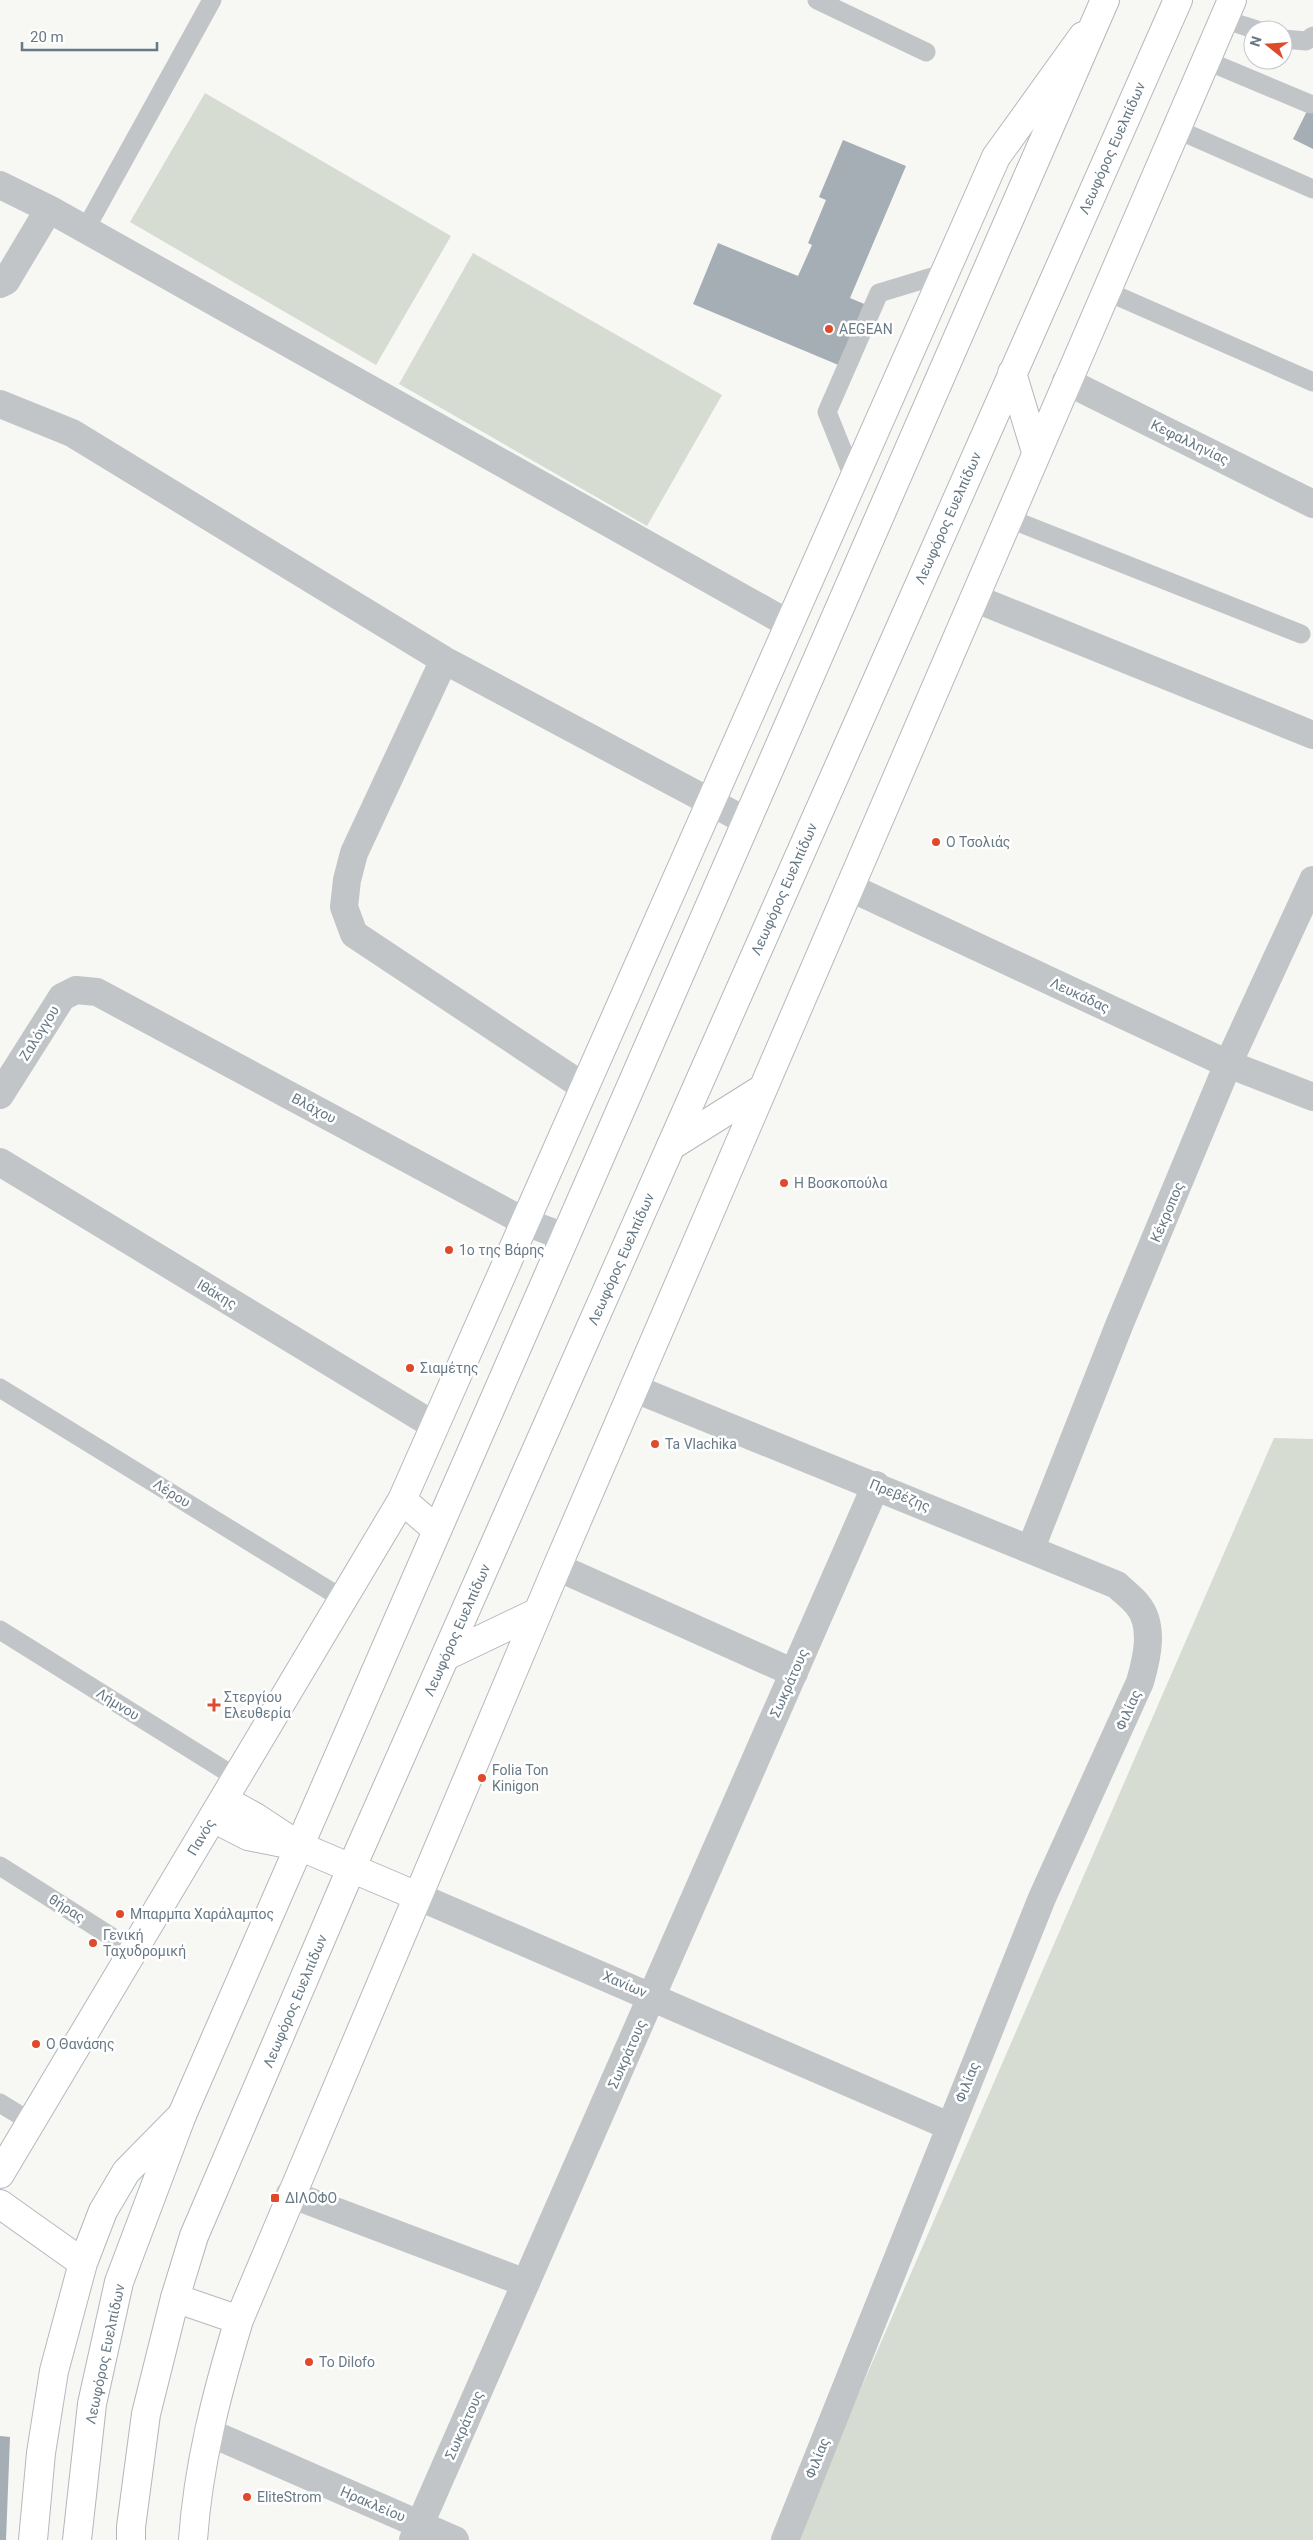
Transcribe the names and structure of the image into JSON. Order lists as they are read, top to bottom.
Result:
{
  "streets": {
    "street": [
      "Λεωφόρος Ευελπίδων",
      "Κεφαλληνίας",
      "Λευκάδας",
      "Ζαλόγγου",
      "Βλάχου",
      "Κέκροπος",
      "Ιθάκης",
      "Πρεβέζης",
      "Σωκράτους",
      "Φιλίας",
      "Πανός",
      "Χανίων",
      "Ηρακλείου"
    ],
    "lane": ["Λέρου", "Λήμνου", "θήρας"]
  },
  "crossings": [
    ["Λεωφόρος Ευελπίδων", "Βλάχου"],
    ["Λεωφόρος Ευελπίδων", "Πανός"],
    ["Λεωφόρος Ευελπίδων", "Χανίων"],
    ["Λευκάδας", "Κέκροπος"],
    ["Ζαλόγγου", "Βλάχου"],
    ["Βλάχου", "Πανός"],
    ["Κέκροπος", "Πρεβέζης"],
    ["Ιθάκης", "Πανός"],
    ["Λέρου", "Πανός"],
    ["Πρεβέζης", "Σωκράτους"],
    ["Πρεβέζης", "Φιλίας"],
    ["Σωκράτους", "Χανίων"],
    ["Σωκράτους", "Ηρακλείου"],
    ["Λήμνου", "Πανός"],
    ["Λήμνου", "Χανίων"],
    ["Φιλίας", "Χανίων"],
    ["Πανός", "θήρας"],
    ["Πανός", "Χανίων"]
  ],
  "places": {
    "other": [
      "AEGEAN",
      "Ο Τσολιάς",
      "Η Βοσκοπούλα",
      "1ο της Βάρης",
      "Σιαμέτης",
      "Ta Vlachika",
      "Folia Ton Kinigon",
      "Μπαρμπα Χαράλαμπος",
      "Γενική Ταχυδρομική",
      "O Θανάσης",
      "To Dilofo",
      "EliteStrom"
    ],
    "health": ["Στεργίου Ελευθερία"],
    "transit": ["ΔΙΛΟΦΟ"]
  },
  "scale_bar": "20 m",
  "north": "left"
}
